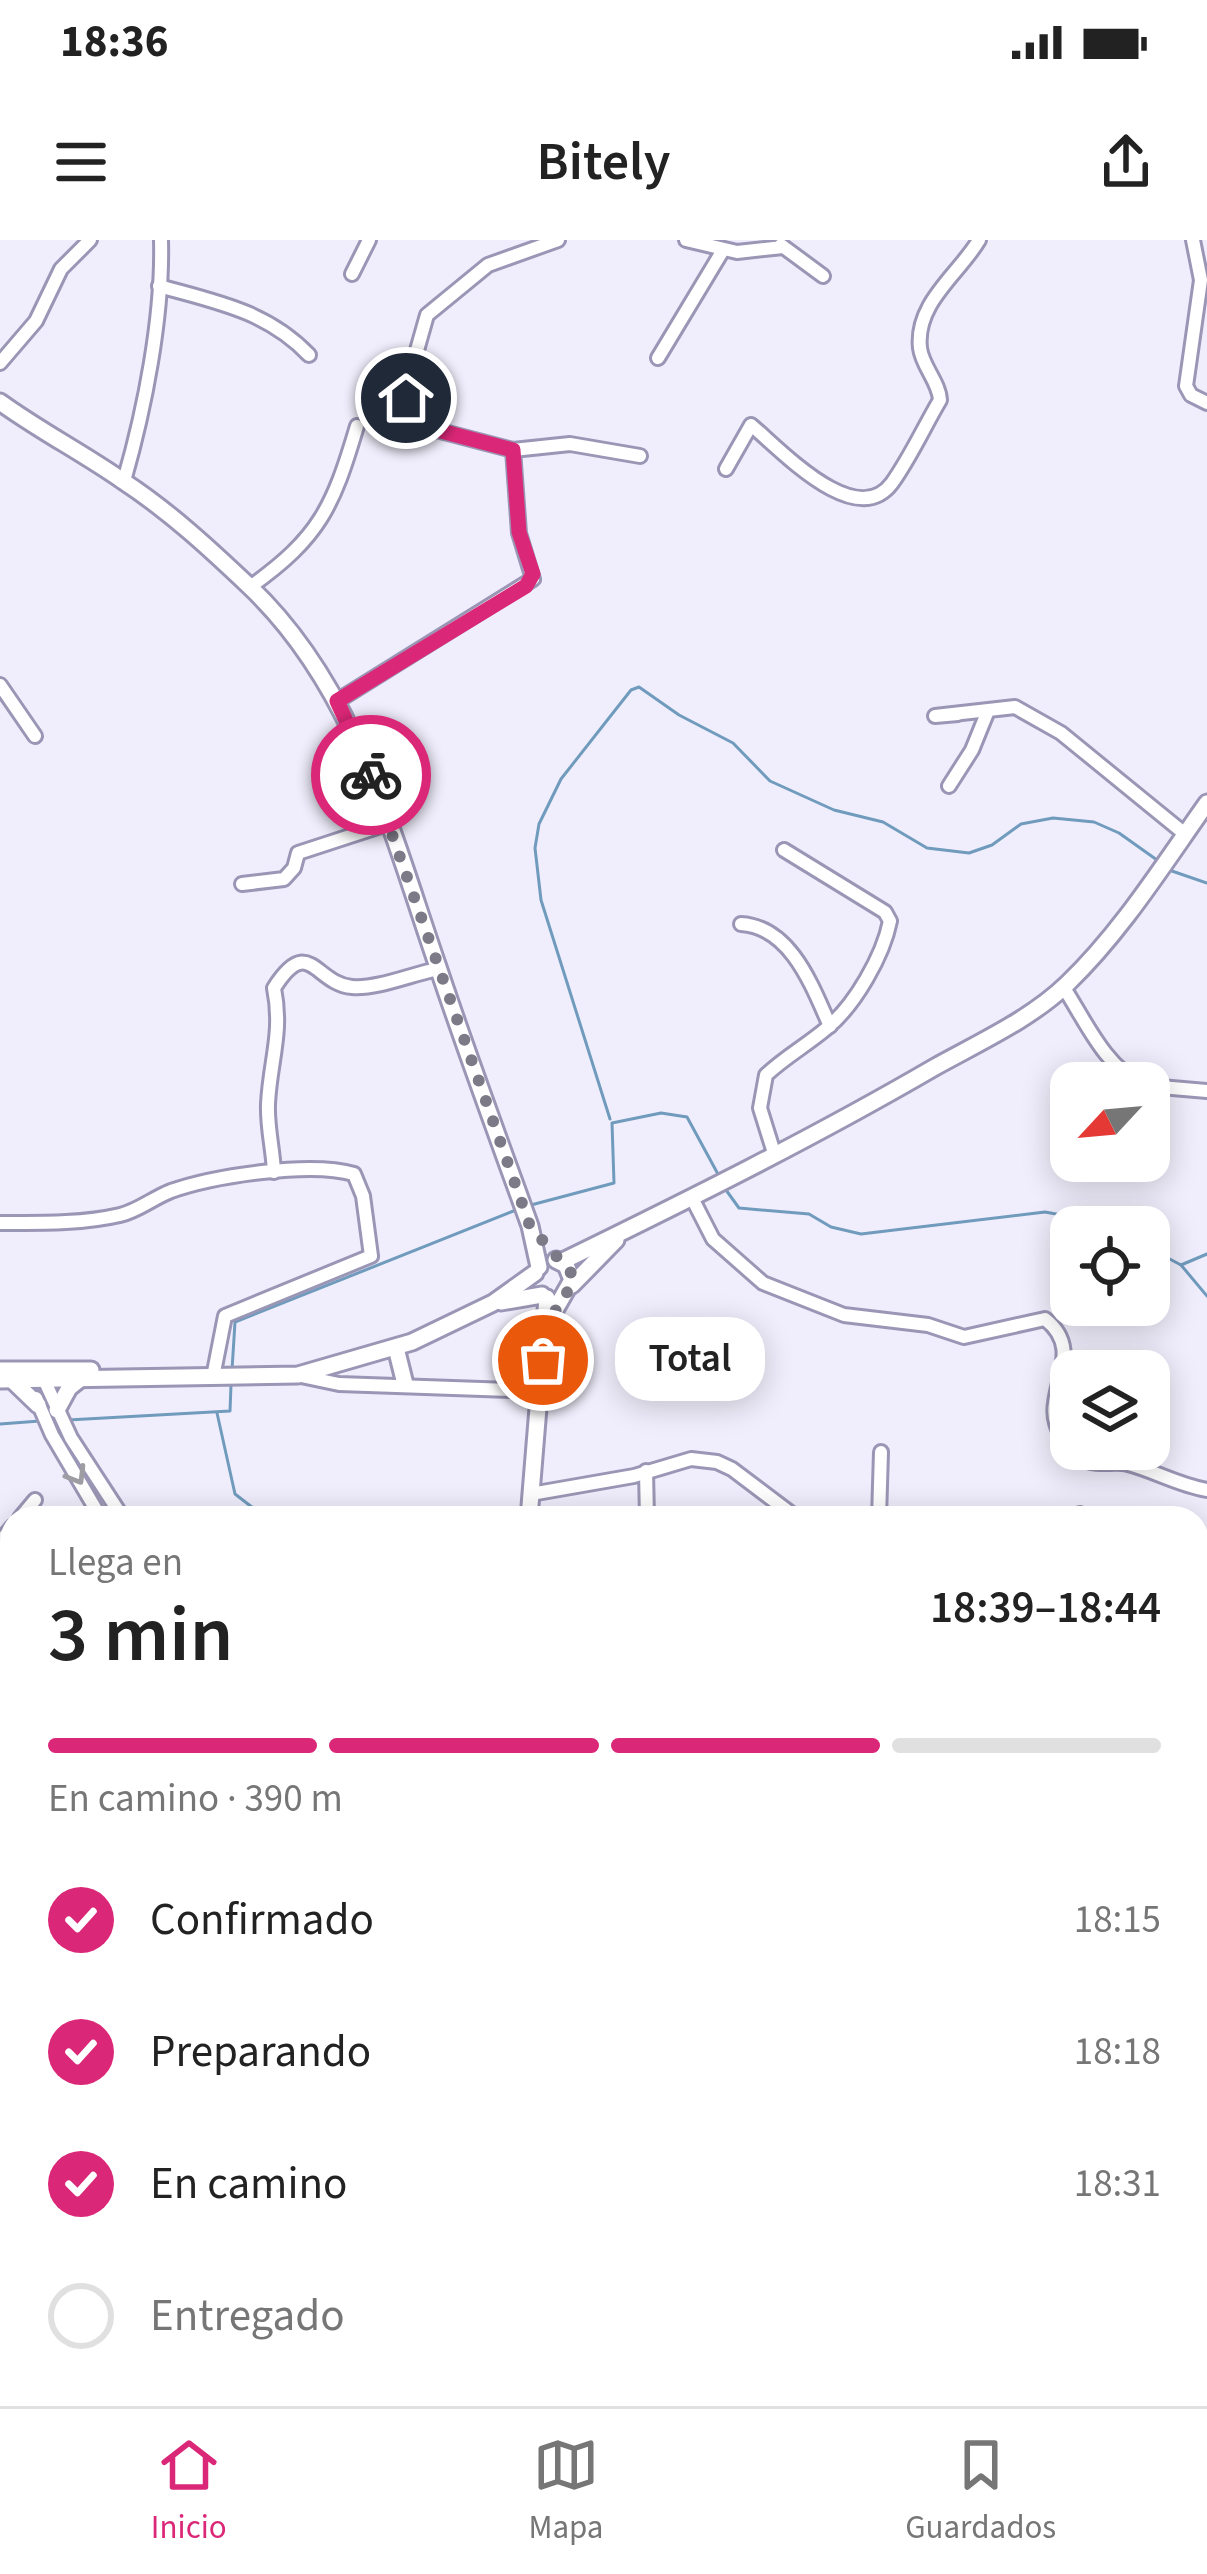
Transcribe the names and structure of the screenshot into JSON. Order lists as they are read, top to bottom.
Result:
{
  "places": ["Total"],
  "north": "bottom left",
  "page": {
    "status": "18:36",
    "header": "Bitely",
    "bubble": "Total",
    "heading": ["3 min", "Llega en", "18:39–18:44"],
    "bar": "En camino · 390 m",
    "list": [
      ["Confirmado", "18:15"],
      ["Preparando", "18:18"],
      ["En camino", "18:31"],
      "Entregado"
    ],
    "tabs": ["Inicio", "Mapa", "Guardados"]
  }
}
